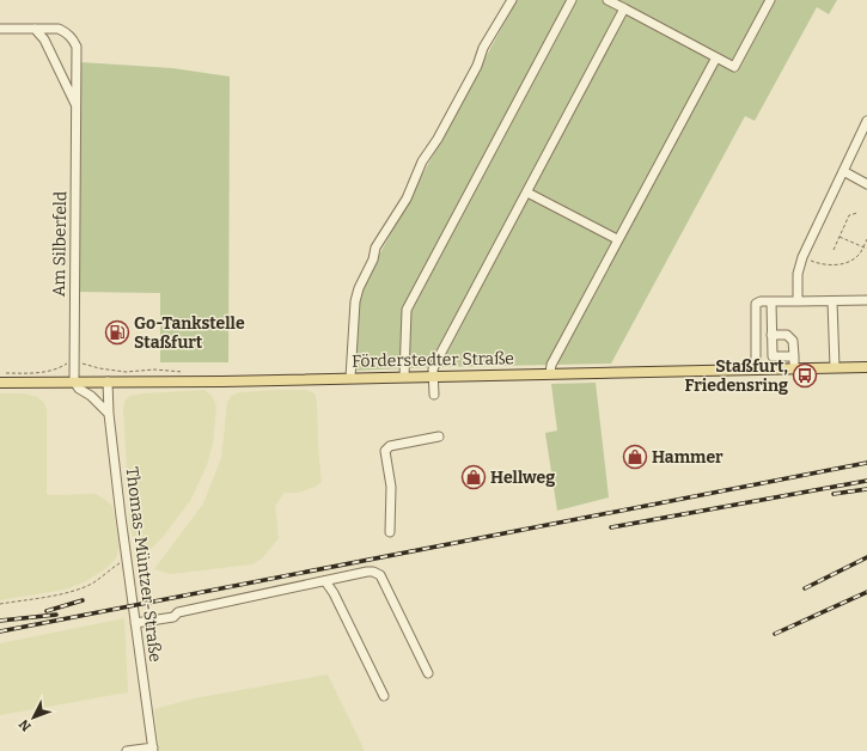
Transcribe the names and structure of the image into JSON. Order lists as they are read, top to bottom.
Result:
{
  "streets": {
    "main road": ["Förderstedter Straße"],
    "street": ["Am Silberfeld", "Thomas-Müntzer-Straße"]
  },
  "crossings": [
    ["Am Silberfeld", "Förderstedter Straße"],
    ["Förderstedter Straße", "Thomas-Müntzer-Straße"]
  ],
  "places": {
    "fuel station": ["Go-Tankstelle Staßfurt"],
    "bus stop": ["Staßfurt, Friedensring"],
    "shop": ["Hammer", "Hellweg"]
  },
  "north": "bottom left"
}
